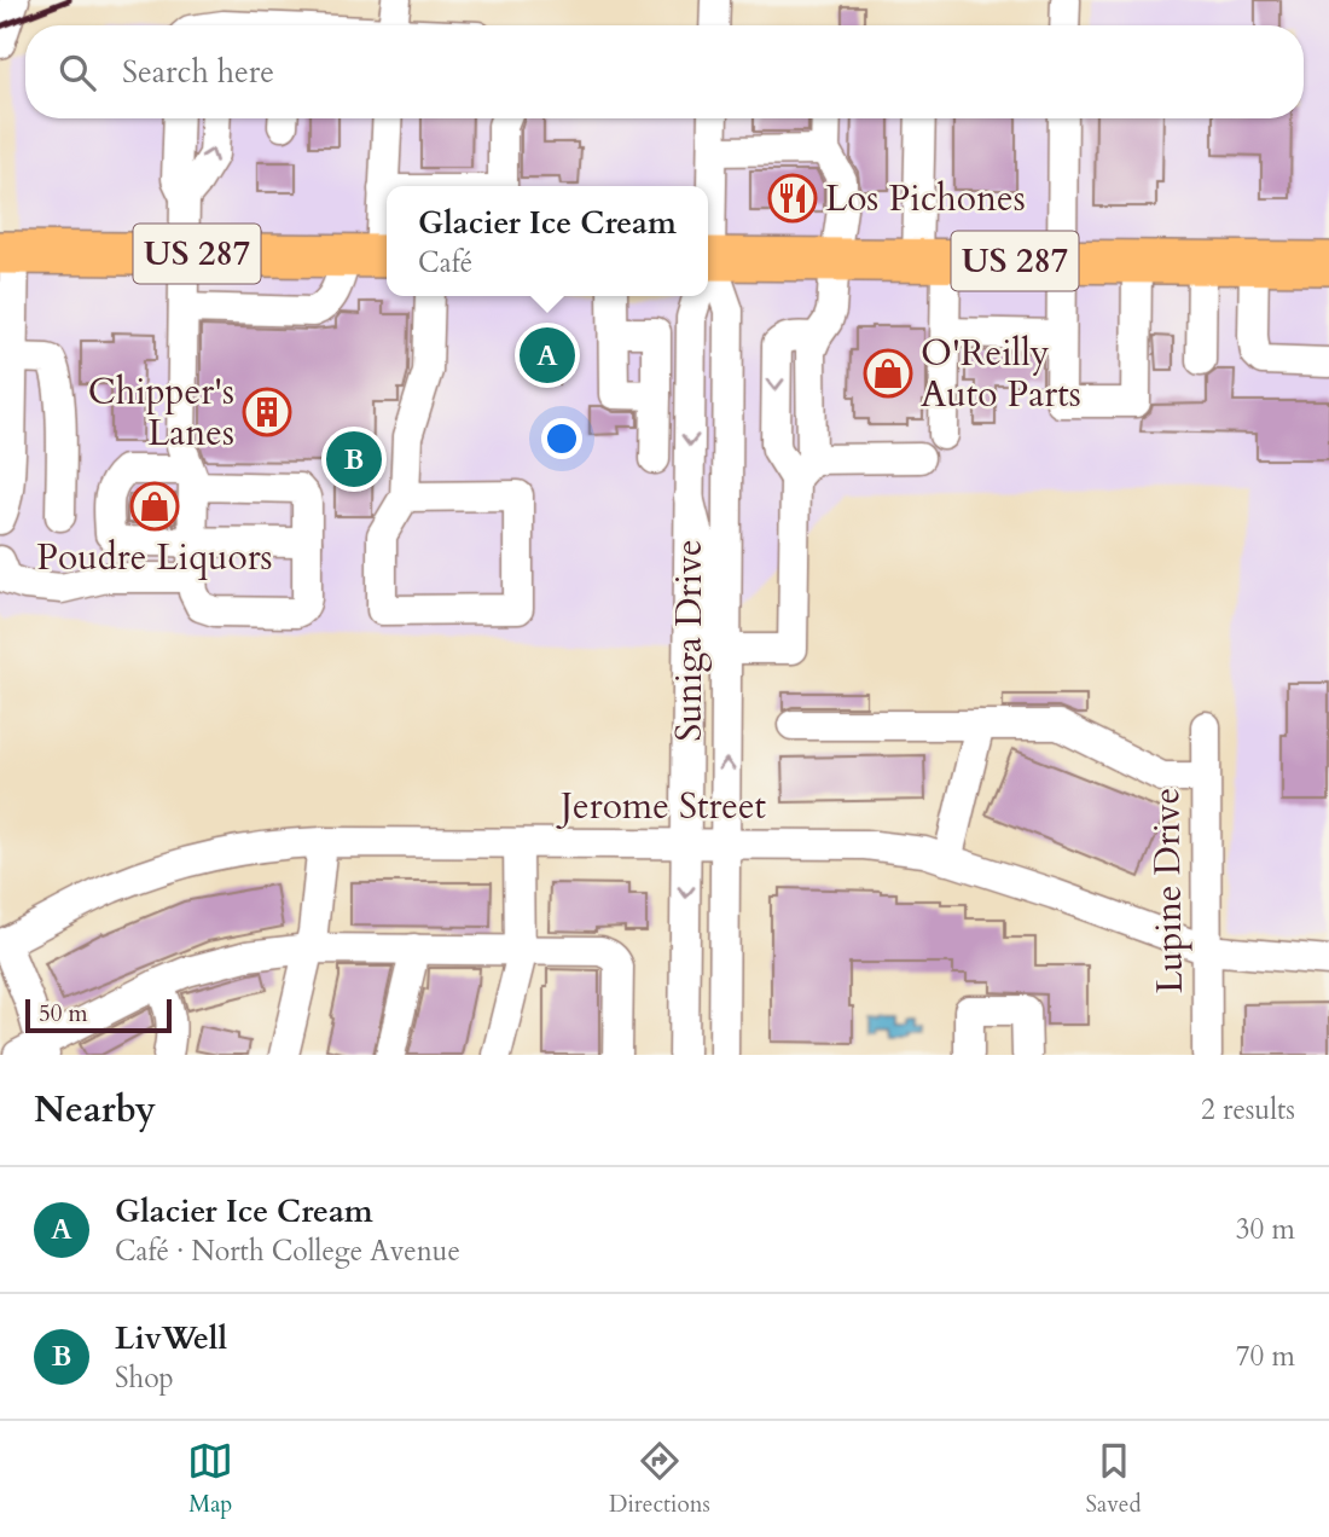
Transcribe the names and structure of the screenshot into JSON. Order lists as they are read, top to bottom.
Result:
{
  "streets": {
    "highway": ["US 287"],
    "street": ["Suniga Drive", "Jerome Street", "Lupine Drive"]
  },
  "crossings": [
    ["Suniga Drive", "Jerome Street"],
    ["Jerome Street", "Lupine Drive"]
  ],
  "places": {
    "restaurant": ["Los Pichones"],
    "shop": ["O'Reilly Auto Parts", "Poudre Liquors"],
    "building": ["Chipper's Lanes"]
  },
  "scale_bar": "50 m",
  "page": {
    "search": "Search here",
    "popup": ["Glacier Ice Cream", "Café"],
    "pins": ["A", "B"],
    "scale": "50 m",
    "heading": ["Nearby", "2 results"],
    "list": [
      {
        "mark": "A",
        "name": "Glacier Ice Cream",
        "note": "Café · North College Avenue",
        "value": "30 m"
      },
      {
        "mark": "B",
        "name": "LivWell",
        "note": "Shop",
        "value": "70 m"
      }
    ],
    "nav": ["Map", "Directions", "Saved"]
  }
}
